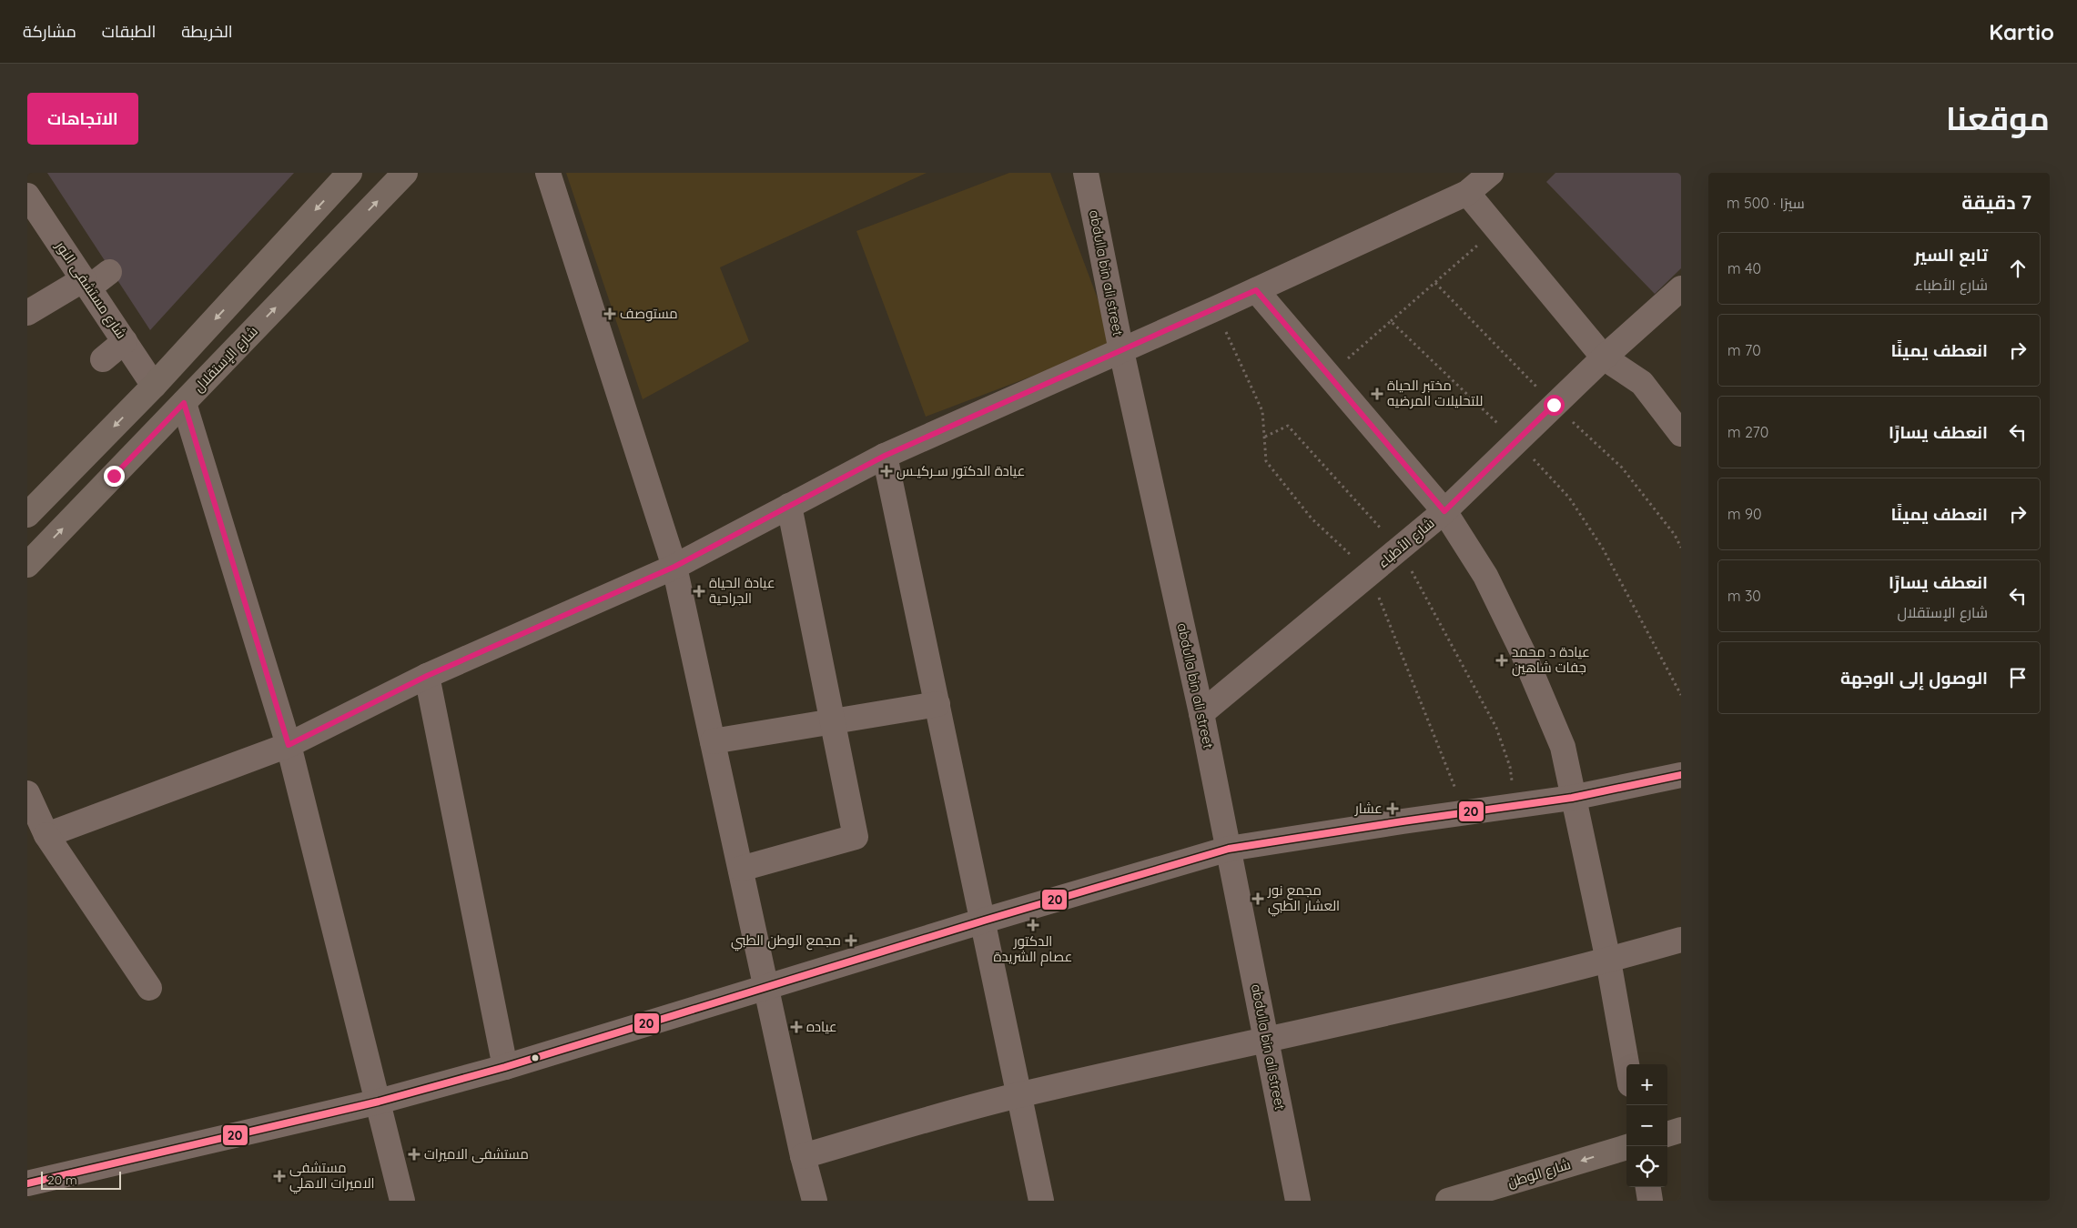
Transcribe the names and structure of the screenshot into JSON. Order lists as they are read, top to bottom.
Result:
{
  "streets": {
    "main road": ["شارع الإستقلال", "شارع الوطن"],
    "street": ["abdulla bin ali street", "شارع مستشفى النور", "شارع الأطباء"]
  },
  "crossings": [
    ["abdulla bin ali street", "شارع الأطباء"]
  ],
  "one_way": ["شارع الوطن"],
  "places": {
    "health": [
      "مستوصف",
      "مختبر الحياة للتحليلات المرضيه",
      "عيادة الدكتور سـركيـس",
      "عيادة الحياة الجراحية",
      "عيادة د محمد جفات شاهين",
      "عشار",
      "مجمع نور العشار الطبي",
      "الدكتور عصام الشريدة",
      "مجمع الوطن الطبي",
      "عياده",
      "مستشفى الاميرات",
      "مستشفى الاميرات الاهلي"
    ]
  },
  "lines": ["transit line 20"],
  "scale_bar": "20 m",
  "page": {
    "header": "Kartio",
    "nav": ["الخريطة", "الطبقات", "مشاركة"],
    "title": "موقعنا",
    "buttons": "الاتجاهات",
    "heading": ["7 دقيقة", "سيرًا · 500 m"],
    "list": [
      ["تابع السير", "شارع الأطباء", "40 m"],
      ["انعطف يمينًا", "70 m"],
      ["انعطف يسارًا", "270 m"],
      ["انعطف يمينًا", "90 m"],
      ["انعطف يسارًا", "شارع الإستقلال", "30 m"],
      "الوصول إلى الوجهة"
    ],
    "map_buttons": ["+", "−"],
    "scale": "20 m"
  }
}
